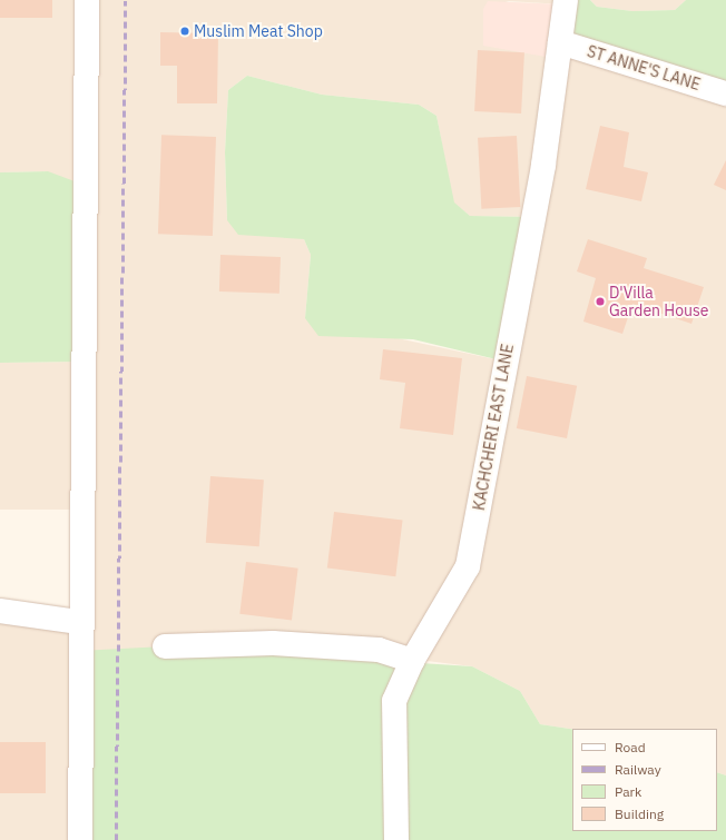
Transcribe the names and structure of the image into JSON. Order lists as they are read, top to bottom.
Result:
{
  "streets": {
    "street": ["ST ANNE'S LANE", "KACHCHERI EAST LANE"]
  },
  "crossings": [
    ["ST ANNE'S LANE", "KACHCHERI EAST LANE"]
  ],
  "places": ["Muslim Meat Shop", "D'Villa Garden House"],
  "legend": [
    "Road",
    "Railway",
    "Park",
    "Building"
  ]
}
